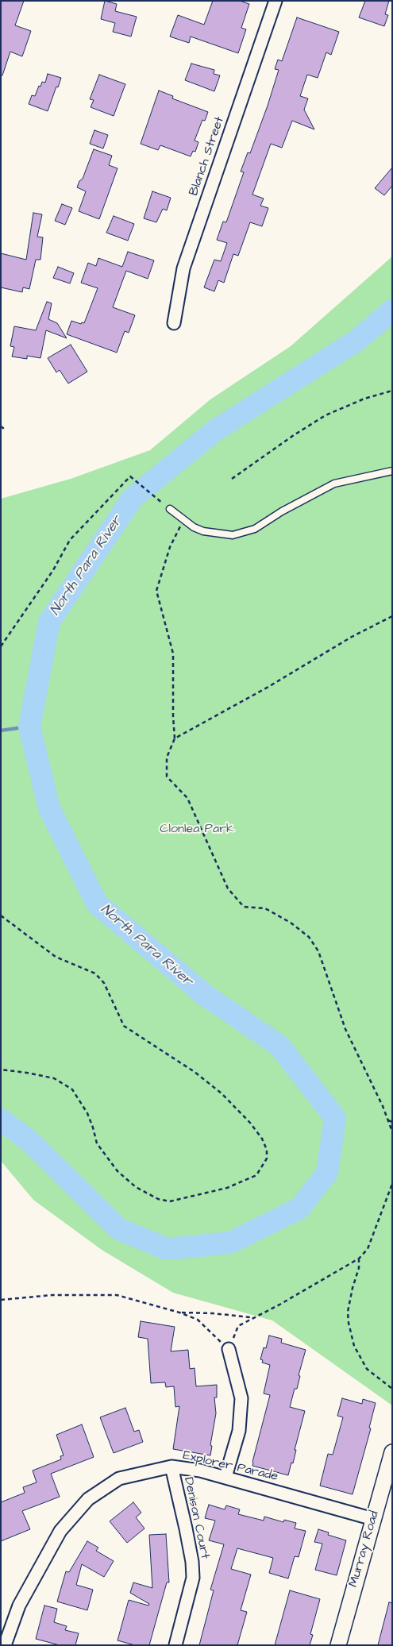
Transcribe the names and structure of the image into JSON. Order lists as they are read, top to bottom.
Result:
{
  "streets": {
    "street": [
      "Blanch Street",
      "Explorer Parade",
      "Denison Court",
      "Murray Road"
    ]
  },
  "crossings": [
    ["Explorer Parade", "Denison Court"],
    ["Explorer Parade", "Murray Road"]
  ],
  "water": ["North Para River"],
  "parks": ["Clonlea Park"]
}
